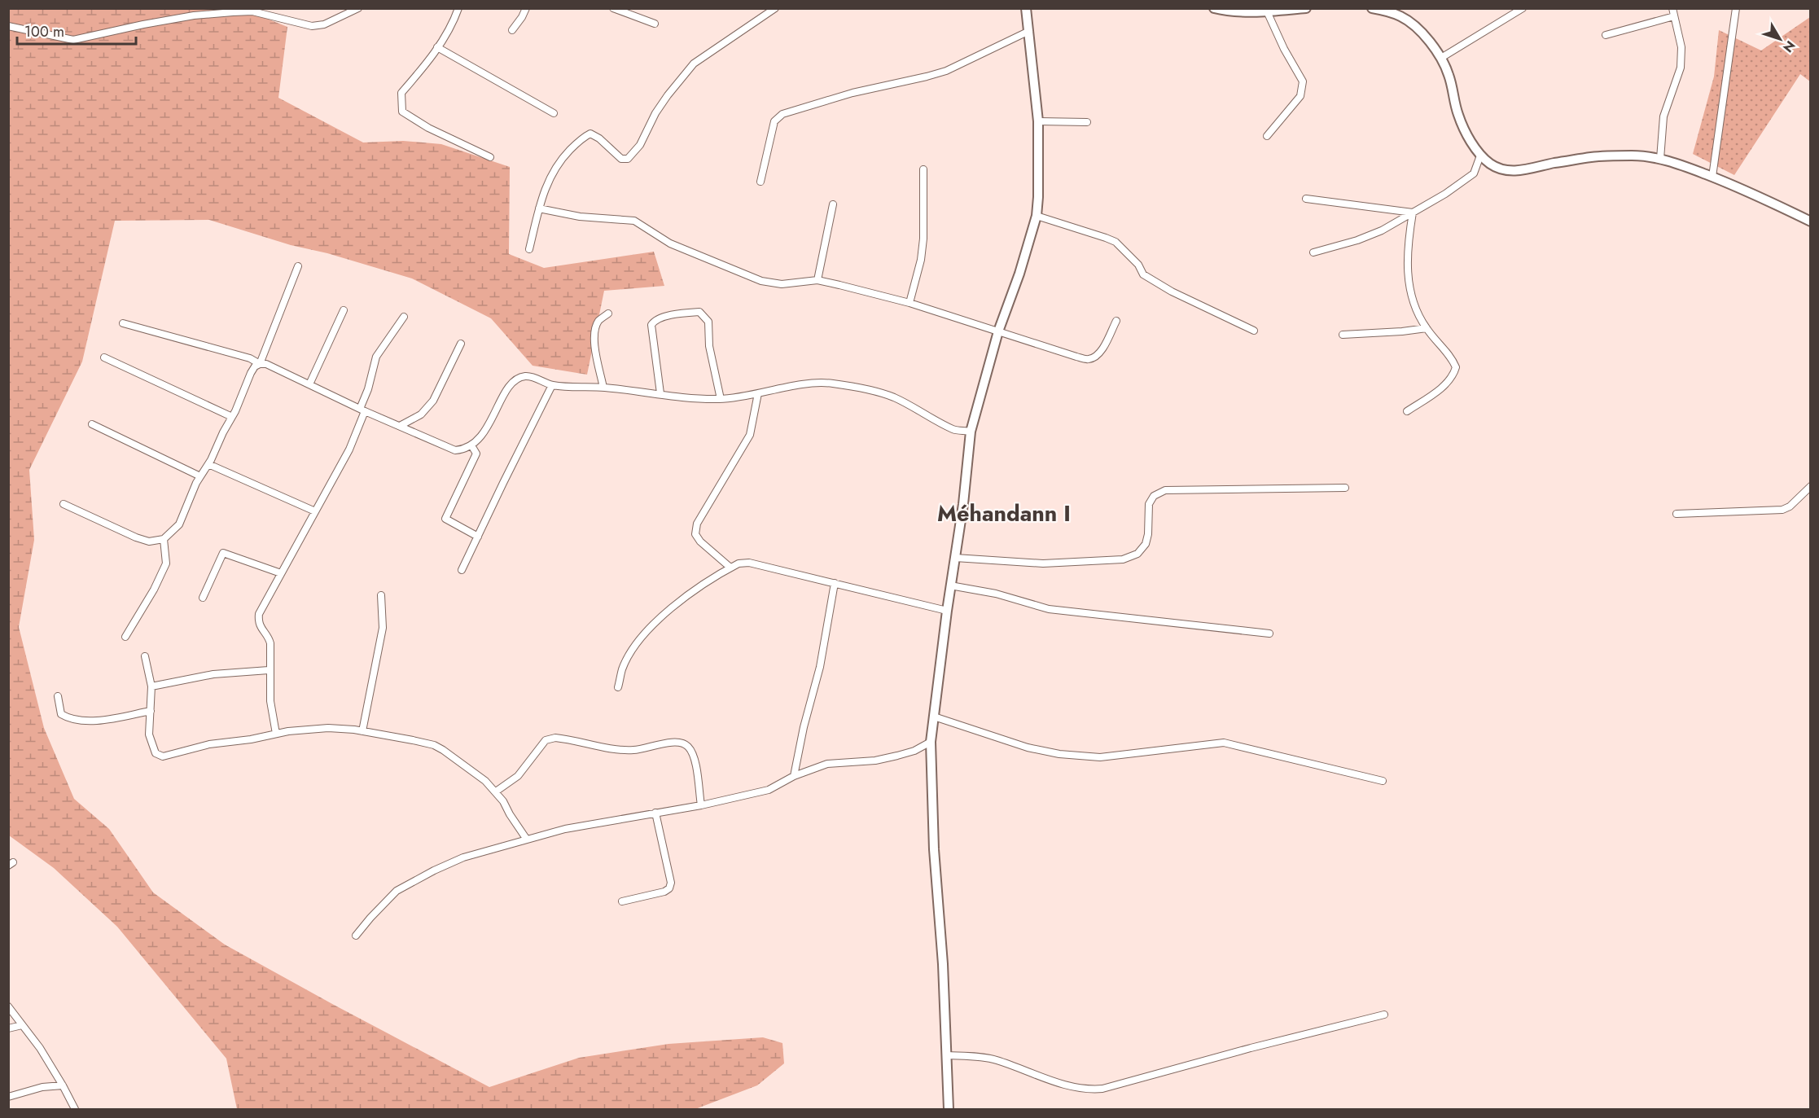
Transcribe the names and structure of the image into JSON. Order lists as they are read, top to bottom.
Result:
{
  "districts": ["Méhandann I"],
  "scale_bar": "100 m",
  "north": "bottom right"
}
